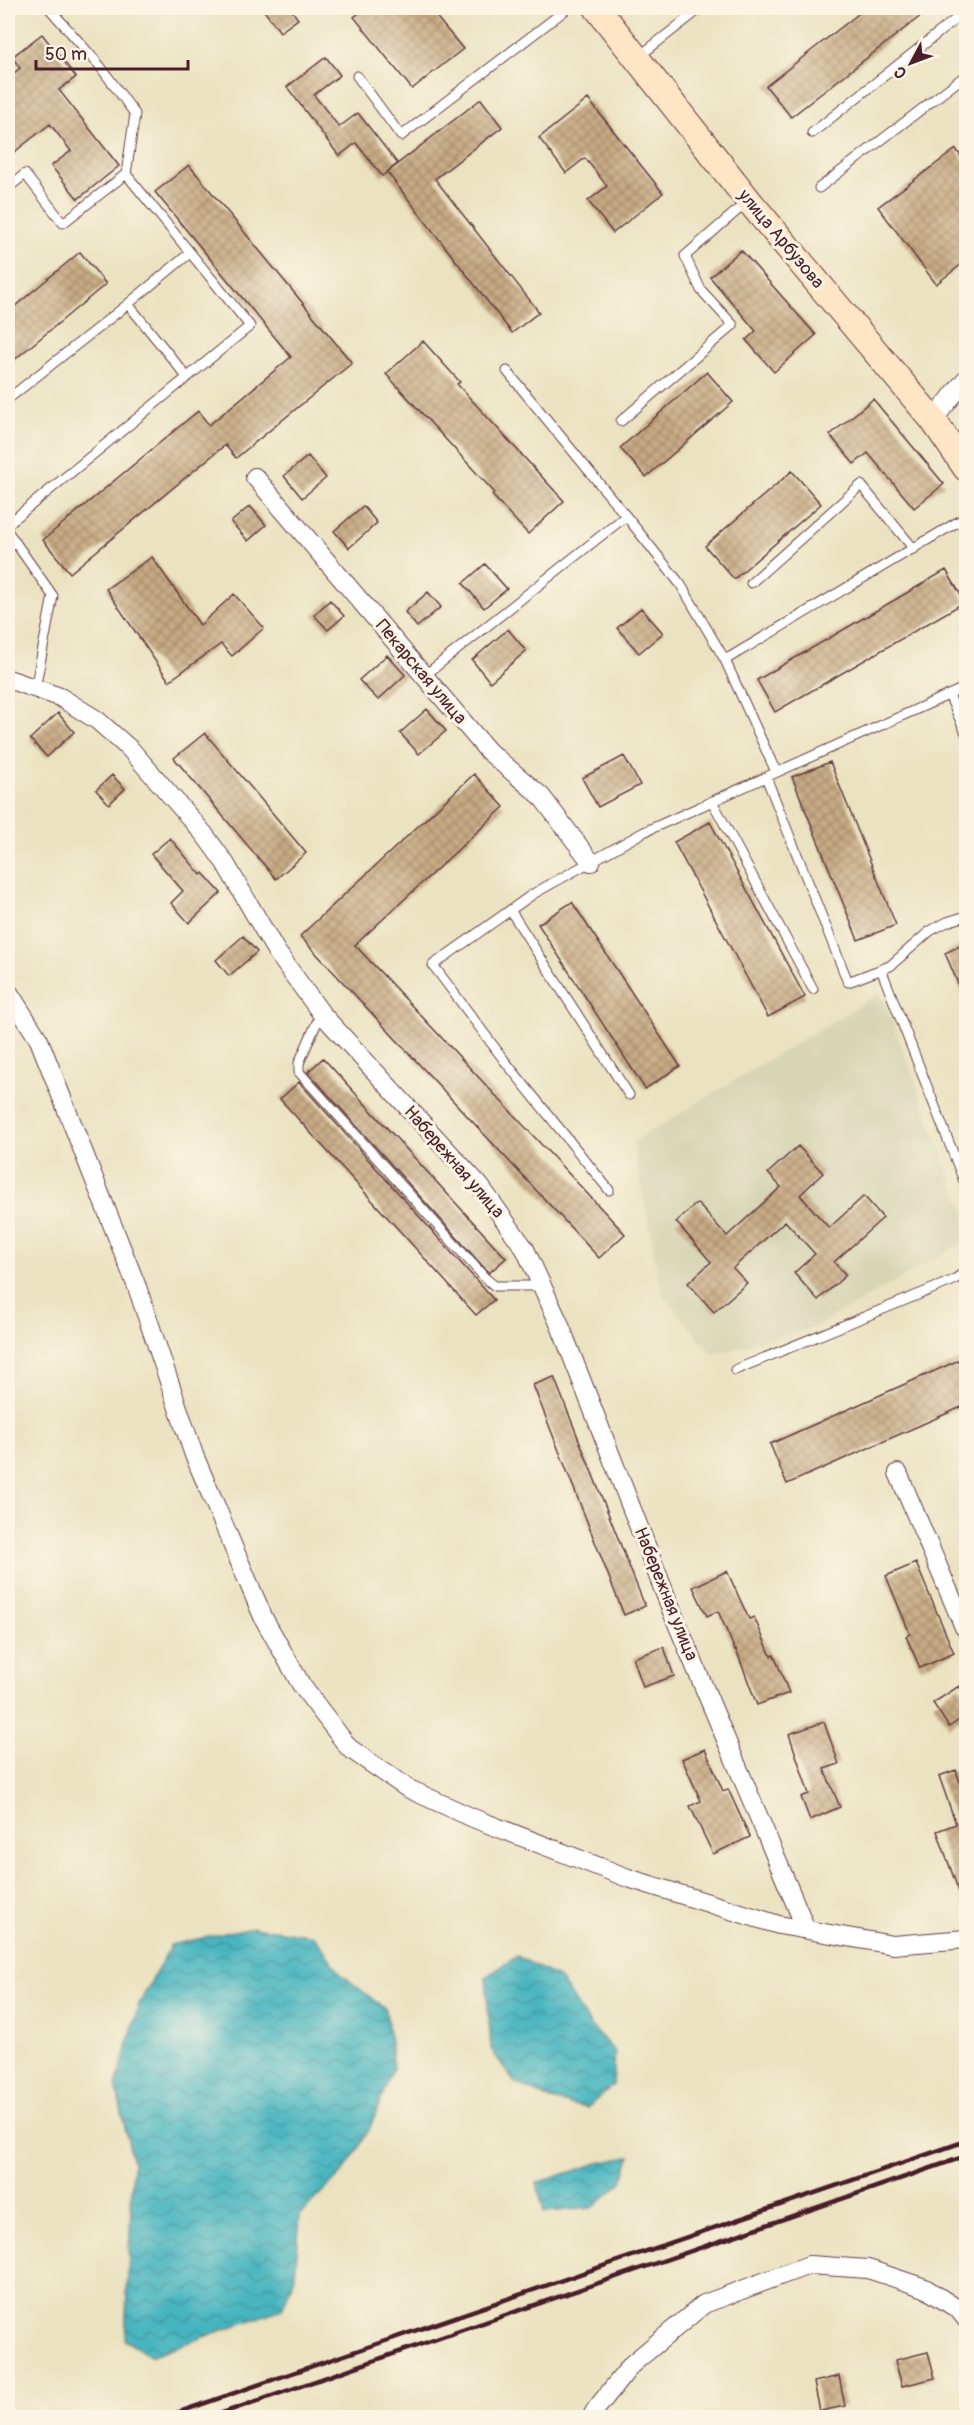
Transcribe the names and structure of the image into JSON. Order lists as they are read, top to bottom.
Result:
{
  "streets": {
    "street": ["улица Арбузова", "Пекарская улица", "Набережная улица"]
  },
  "scale_bar": "50 m",
  "north": "bottom left"
}
